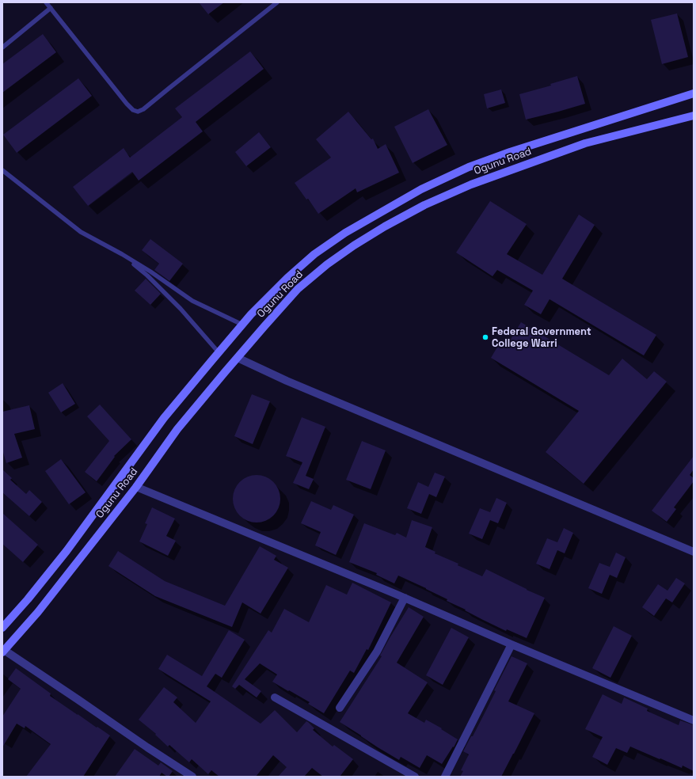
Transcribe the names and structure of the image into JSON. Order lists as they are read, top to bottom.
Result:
{
  "streets": {
    "main road": ["Ogunu Road"]
  },
  "places": ["Federal Government College Warri"]
}
